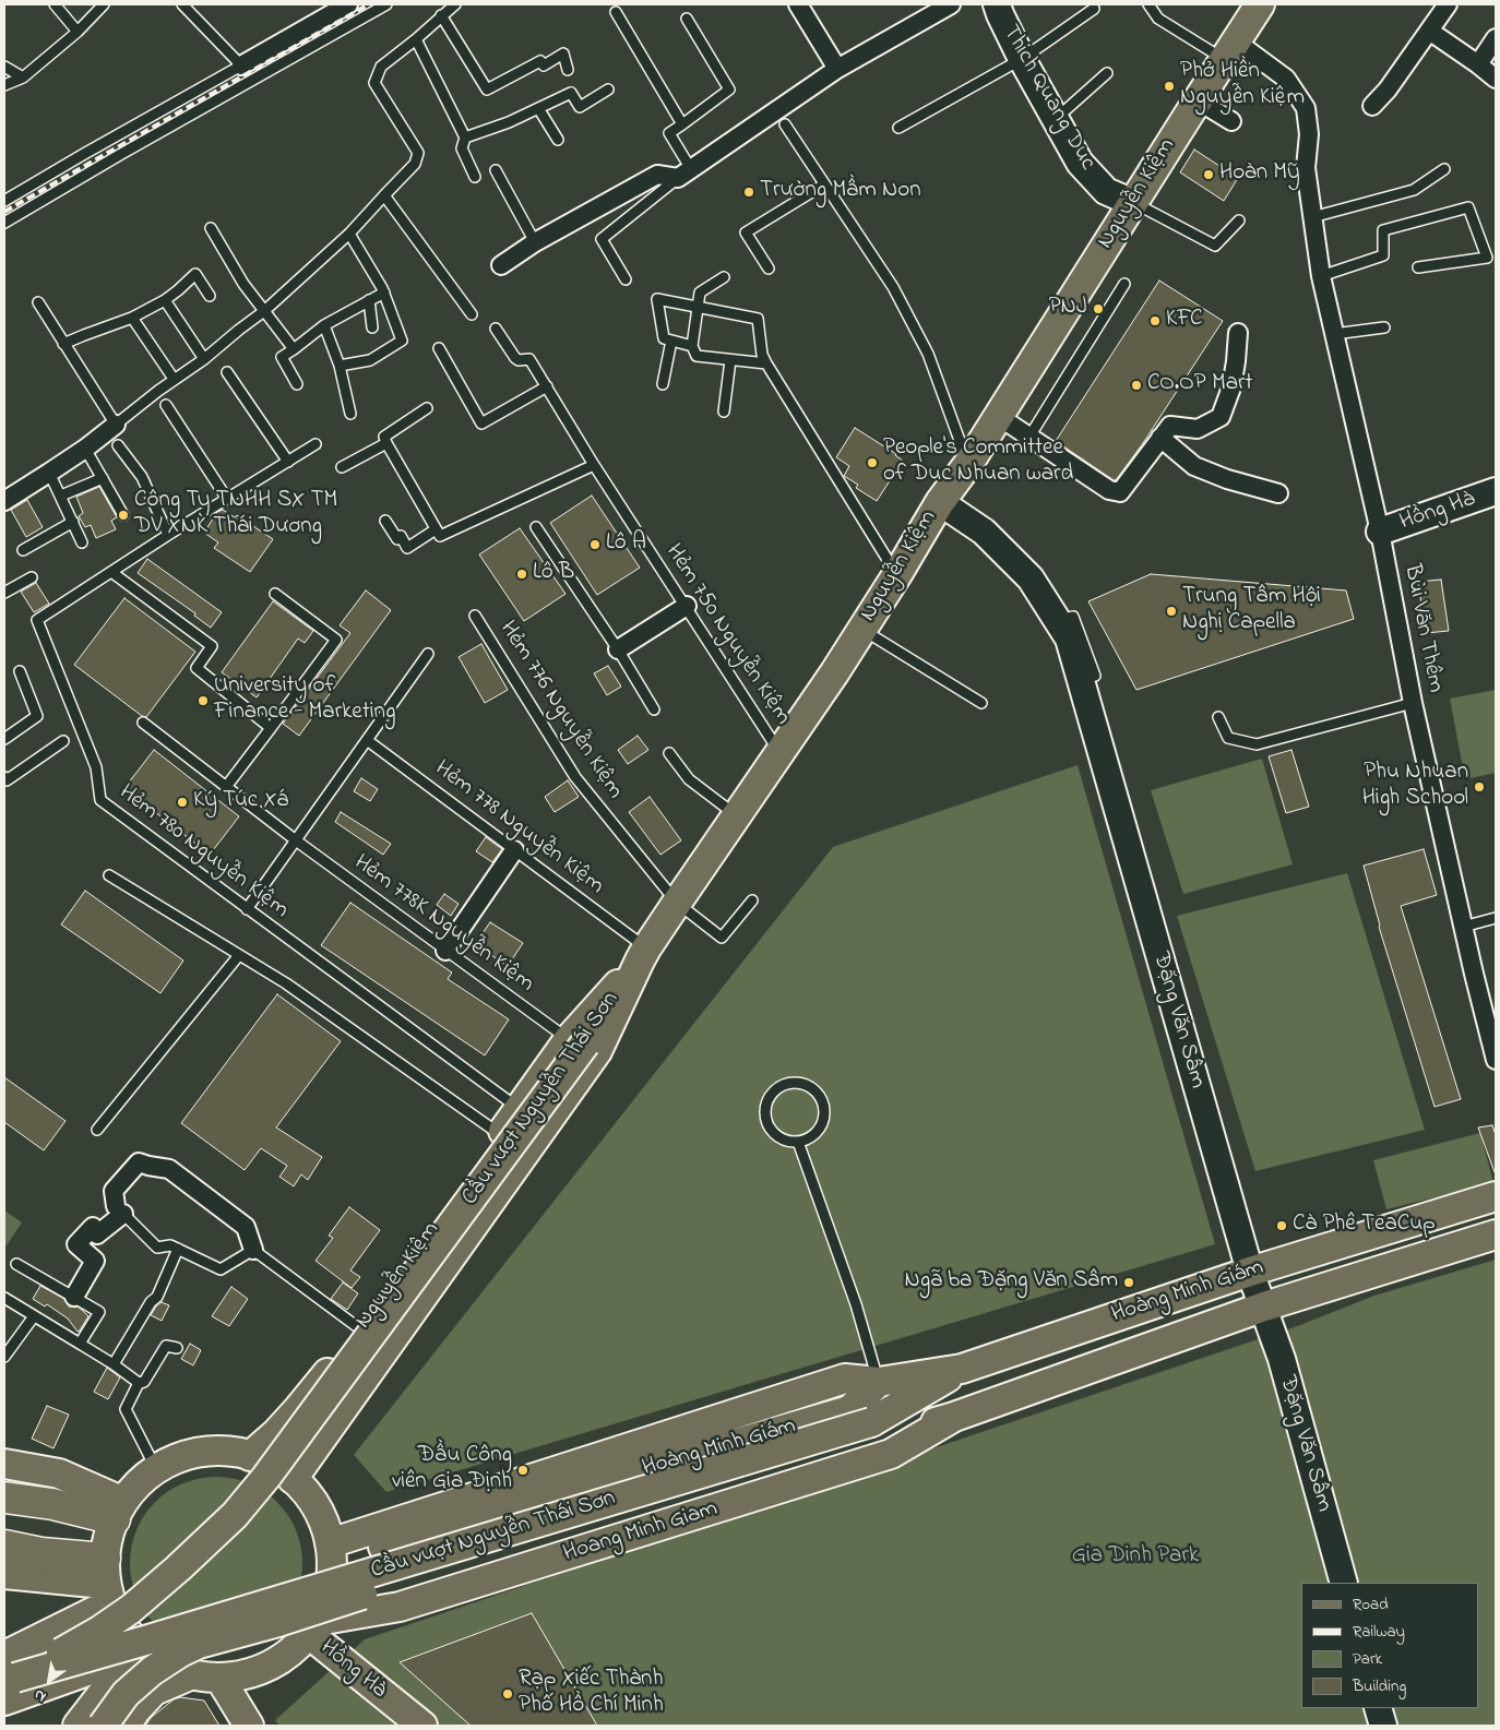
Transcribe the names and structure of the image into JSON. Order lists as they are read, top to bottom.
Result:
{
  "streets": {
    "main road": [
      "Nguyễn Kiệm",
      "Hồng Hà",
      "Cầu vượt Nguyễn Thái Sơn",
      "Hoàng Minh Giám",
      "Hoang Minh Giam"
    ],
    "street": ["Thich Quang Duc", "Bùi Văn Thêm", "Đặng Văn Sâm"],
    "lane": [
      "Hẻm 750 Nguyễn Kiệm",
      "Hẻm 776 Nguyễn Kiệm",
      "Hẻm 778 Nguyễn Kiệm",
      "Hẻm 780 Nguyễn Kiệm",
      "Hẻm 778K Nguyễn Kiệm"
    ]
  },
  "crossings": [
    ["Thich Quang Duc", "Nguyễn Kiệm"],
    ["Nguyễn Kiệm", "Bùi Văn Thêm"],
    ["Nguyễn Kiệm", "Hẻm 750 Nguyễn Kiệm"],
    ["Nguyễn Kiệm", "Hẻm 776 Nguyễn Kiệm"],
    ["Nguyễn Kiệm", "Hẻm 778 Nguyễn Kiệm"],
    ["Nguyễn Kiệm", "Hẻm 780 Nguyễn Kiệm"],
    ["Nguyễn Kiệm", "Hẻm 778K Nguyễn Kiệm"],
    ["Nguyễn Kiệm", "Đặng Văn Sâm"],
    ["Nguyễn Kiệm", "Cầu vượt Nguyễn Thái Sơn"],
    ["Hồng Hà", "Bùi Văn Thêm"],
    ["Hồng Hà", "Hoang Minh Giam"],
    ["Hẻm 778 Nguyễn Kiệm", "Cầu vượt Nguyễn Thái Sơn"],
    ["Hẻm 778K Nguyễn Kiệm", "Cầu vượt Nguyễn Thái Sơn"],
    ["Đặng Văn Sâm", "Hoàng Minh Giám"],
    ["Cầu vượt Nguyễn Thái Sơn", "Hoàng Minh Giám"],
    ["Hoàng Minh Giám", "Hoang Minh Giam"]
  ],
  "parks": ["Gia Dinh Park"],
  "places": [
    "Phở Hiền Nguyễn Kiệm",
    "Hoàn Mỹ",
    "Trường Mầm Non",
    "PNJ",
    "KFC",
    "CO.OP Mart",
    "People's Committee of Duc Nhuan ward",
    "Công Ty TNHH SX TM DV XNK Thái Dương",
    "Lô A",
    "Lô B",
    "Trung Tâm Hội Nghị Capella",
    "University of Finance - Marketing",
    "Phu Nhuan High School",
    "Ký Túc Xá",
    "Cà Phê TeaCup",
    "Ngã ba Đặng Văn Sâm",
    "Đầu Công viên Gia Định",
    "Rạp Xiếc Thành Phố Hồ Chí Minh"
  ],
  "legend": [
    "Road",
    "Railway",
    "Park",
    "Building"
  ],
  "north": "bottom left"
}
